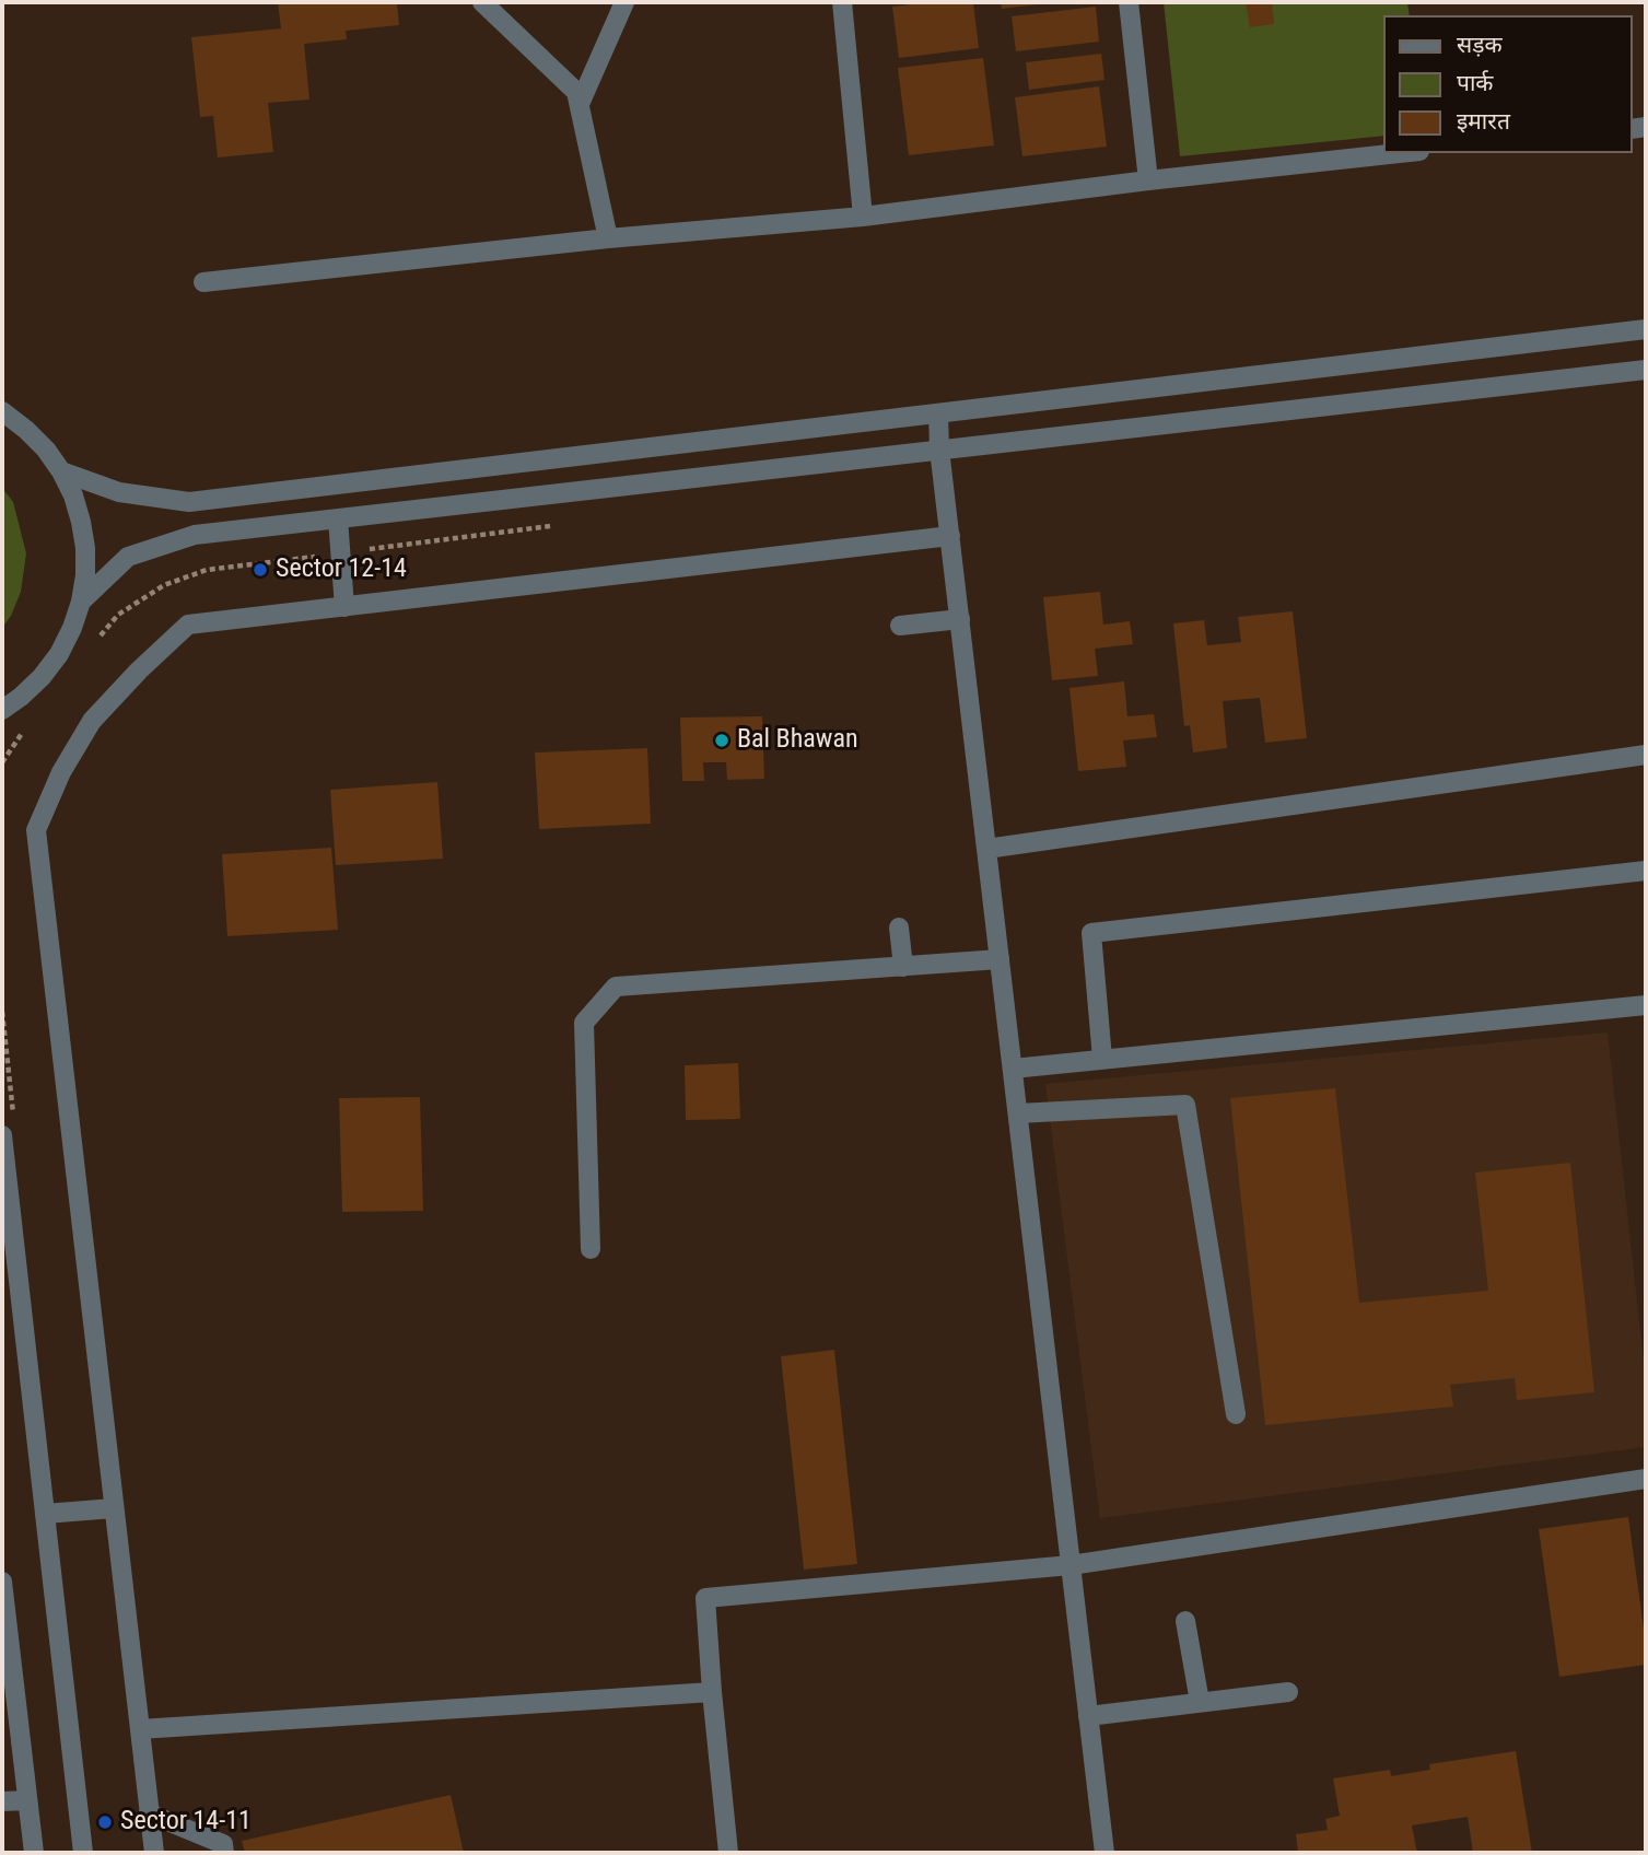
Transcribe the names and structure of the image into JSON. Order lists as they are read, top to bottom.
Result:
{
  "places": ["Sector 12-14", "Bal Bhawan", "Sector 14-11"],
  "legend": ["सड़क", "पार्क", "इमारत"]
}
